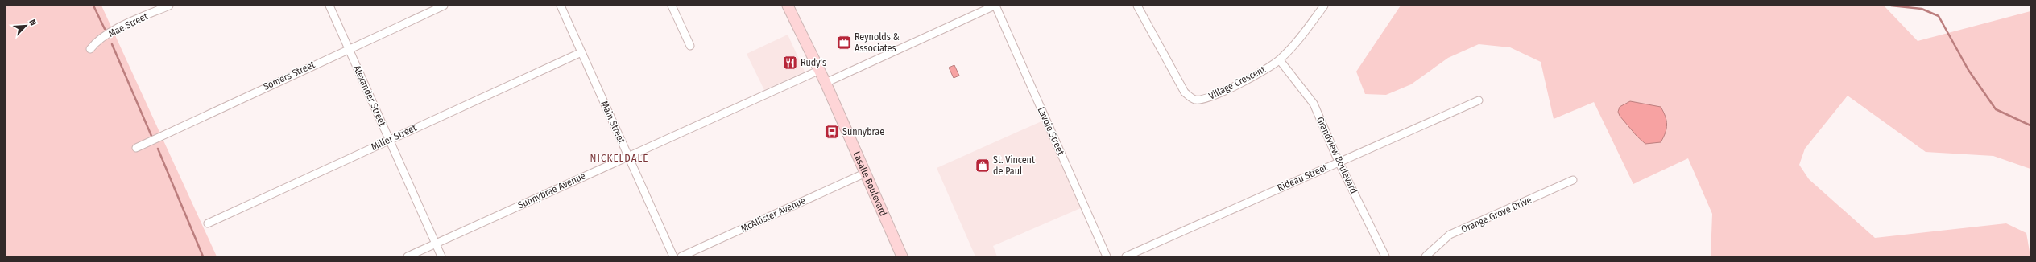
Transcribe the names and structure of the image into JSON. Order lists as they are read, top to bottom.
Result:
{
  "streets": {
    "main road": ["Lasalle Boulevard"],
    "street": [
      "Mae Street",
      "Somers Street",
      "Village Crescent",
      "Alexander Street",
      "Main Street",
      "Lavoie Street",
      "Miller Street",
      "Grandview Boulevard",
      "Rideau Street",
      "Sunnybrae Avenue",
      "McAllister Avenue",
      "Orange Grove Drive"
    ]
  },
  "crossings": [
    ["Somers Street", "Alexander Street"],
    ["Village Crescent", "Grandview Boulevard"],
    ["Alexander Street", "Miller Street"],
    ["Alexander Street", "Sunnybrae Avenue"],
    ["Main Street", "Miller Street"],
    ["Main Street", "Sunnybrae Avenue"],
    ["Grandview Boulevard", "Rideau Street"],
    ["Lasalle Boulevard", "Sunnybrae Avenue"],
    ["Lasalle Boulevard", "McAllister Avenue"]
  ],
  "districts": ["NICKELDALE"],
  "places": {
    "office": ["Reynolds & Associates"],
    "restaurant": ["Rudy's"],
    "bus stop": ["Sunnybrae"],
    "shop": ["St. Vincent de Paul"]
  },
  "north": "top right"
}
